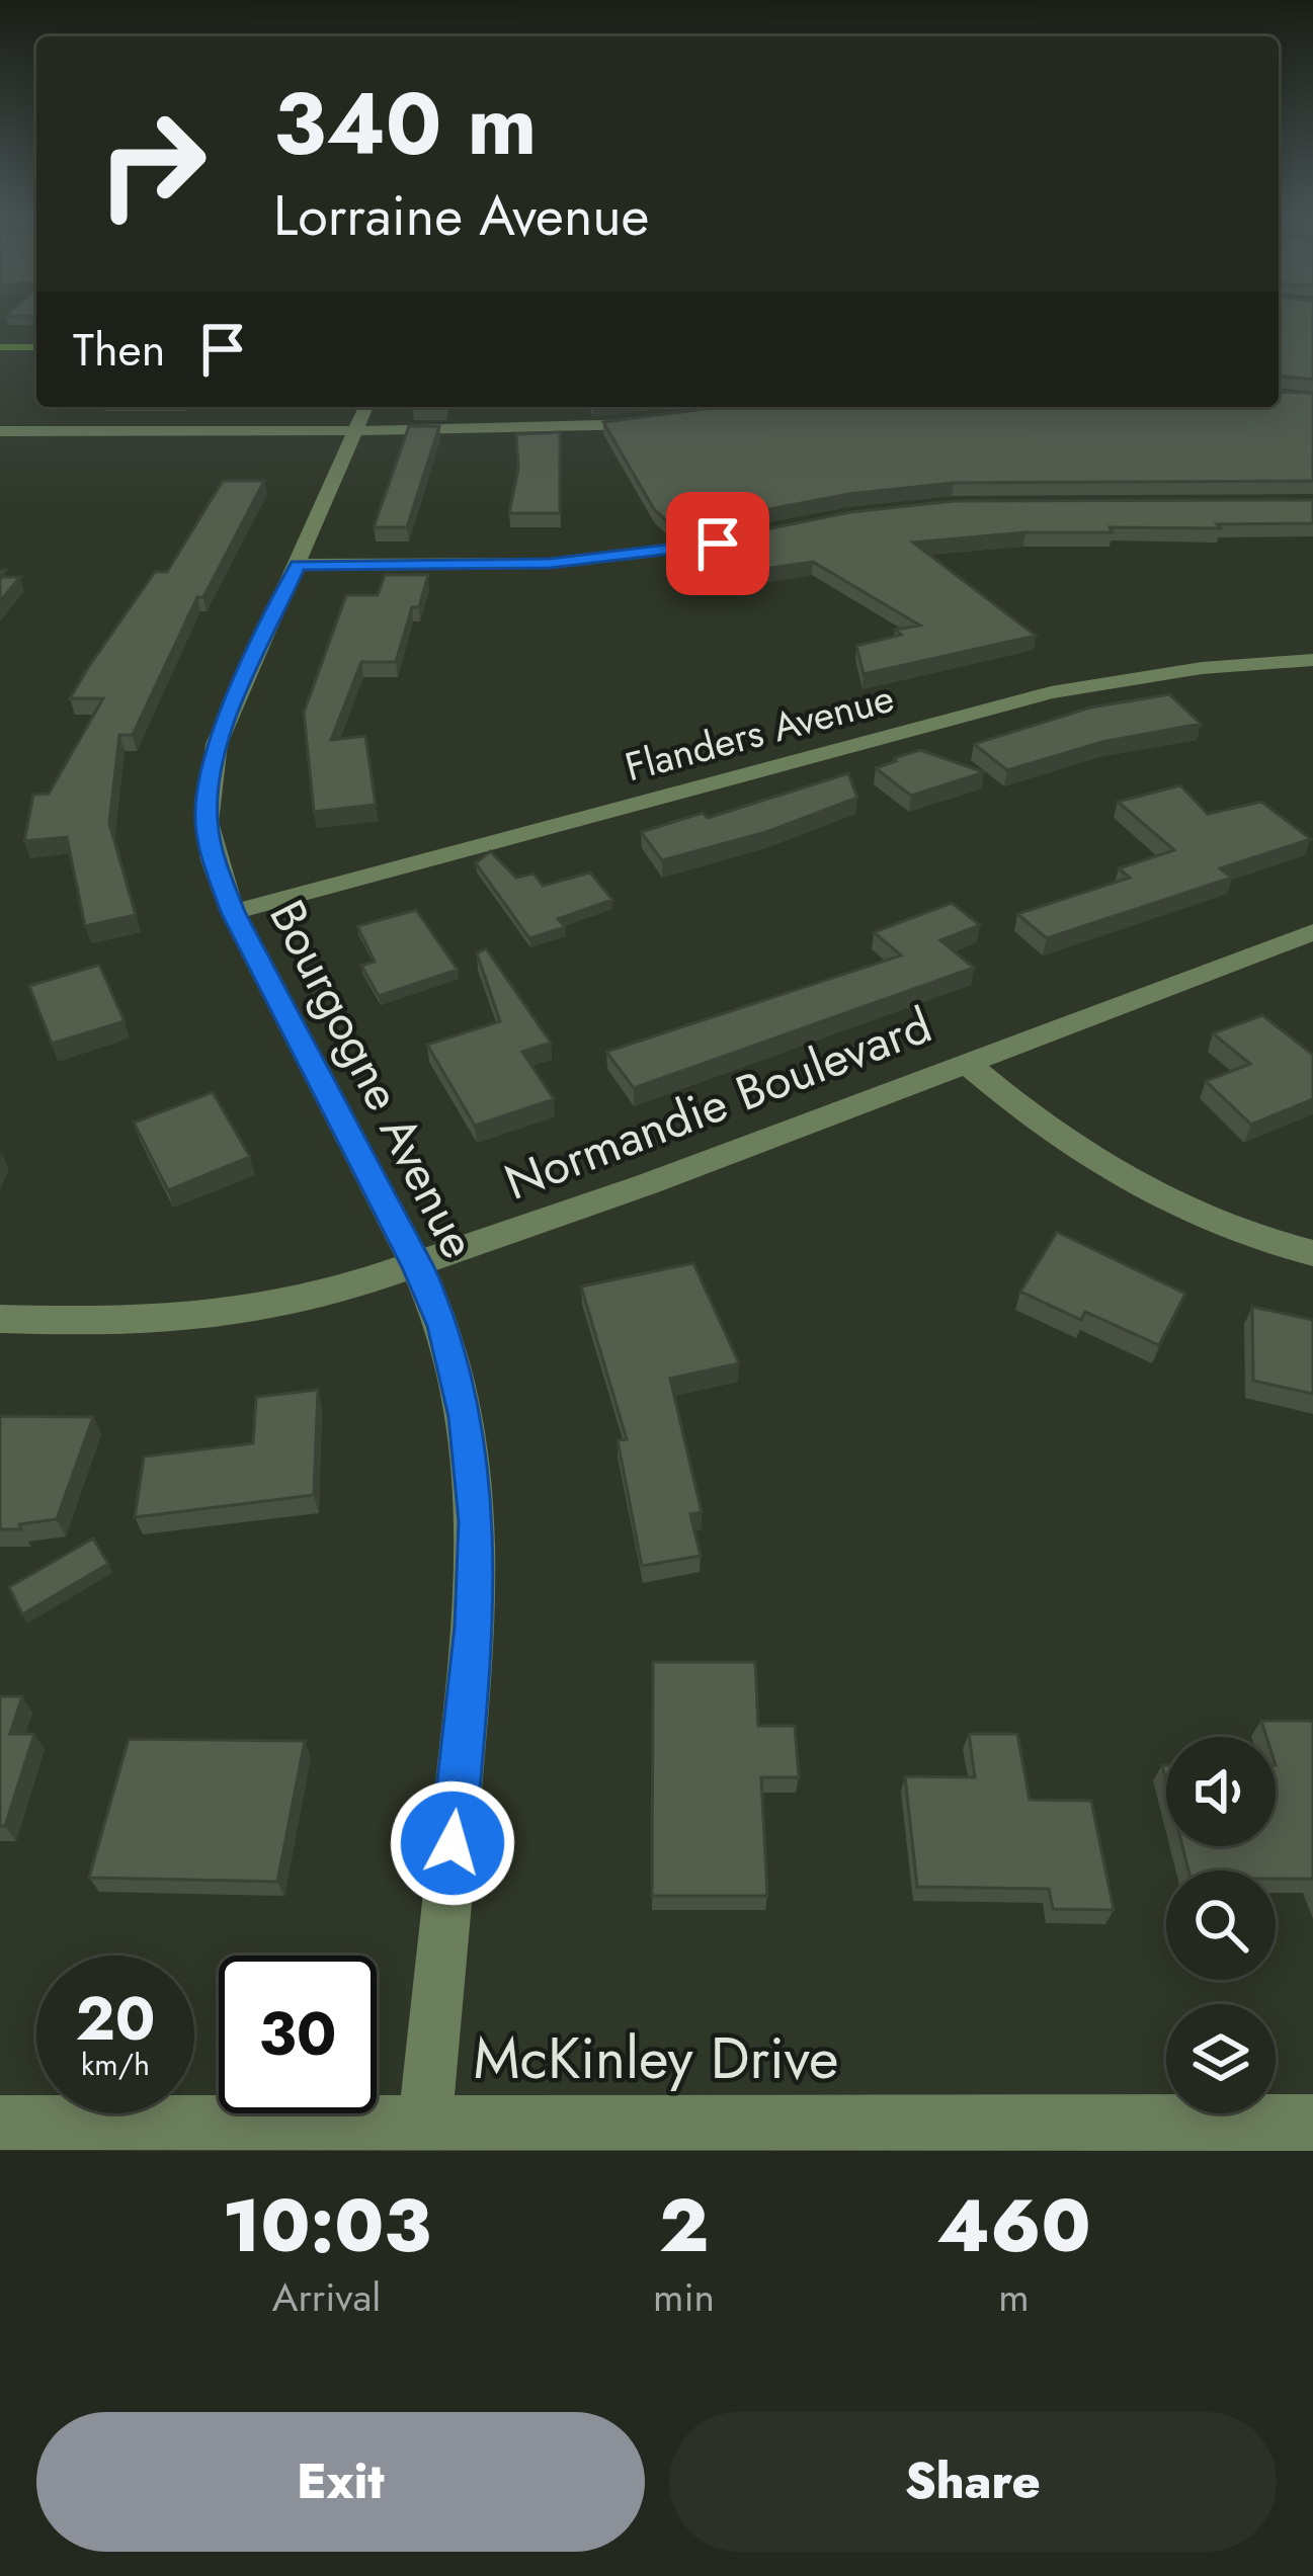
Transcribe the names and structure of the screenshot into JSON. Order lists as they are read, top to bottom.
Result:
{
  "streets": {
    "street": [
      "Flanders Avenue",
      "Bourgogne Avenue",
      "Normandie Boulevard",
      "McKinley Drive"
    ]
  },
  "crossings": [
    ["Flanders Avenue", "Bourgogne Avenue"],
    ["Bourgogne Avenue", "Normandie Boulevard"],
    ["Bourgogne Avenue", "McKinley Drive"]
  ],
  "page": {
    "turn": ["340 m", "Lorraine Avenue"],
    "then": "Then",
    "speed": "20 km/h",
    "limit": "30",
    "eta": [
      "10:03",
      "Arrival",
      "2",
      "min",
      "460",
      "m"
    ],
    "buttons": ["Exit", "Share"]
  }
}
